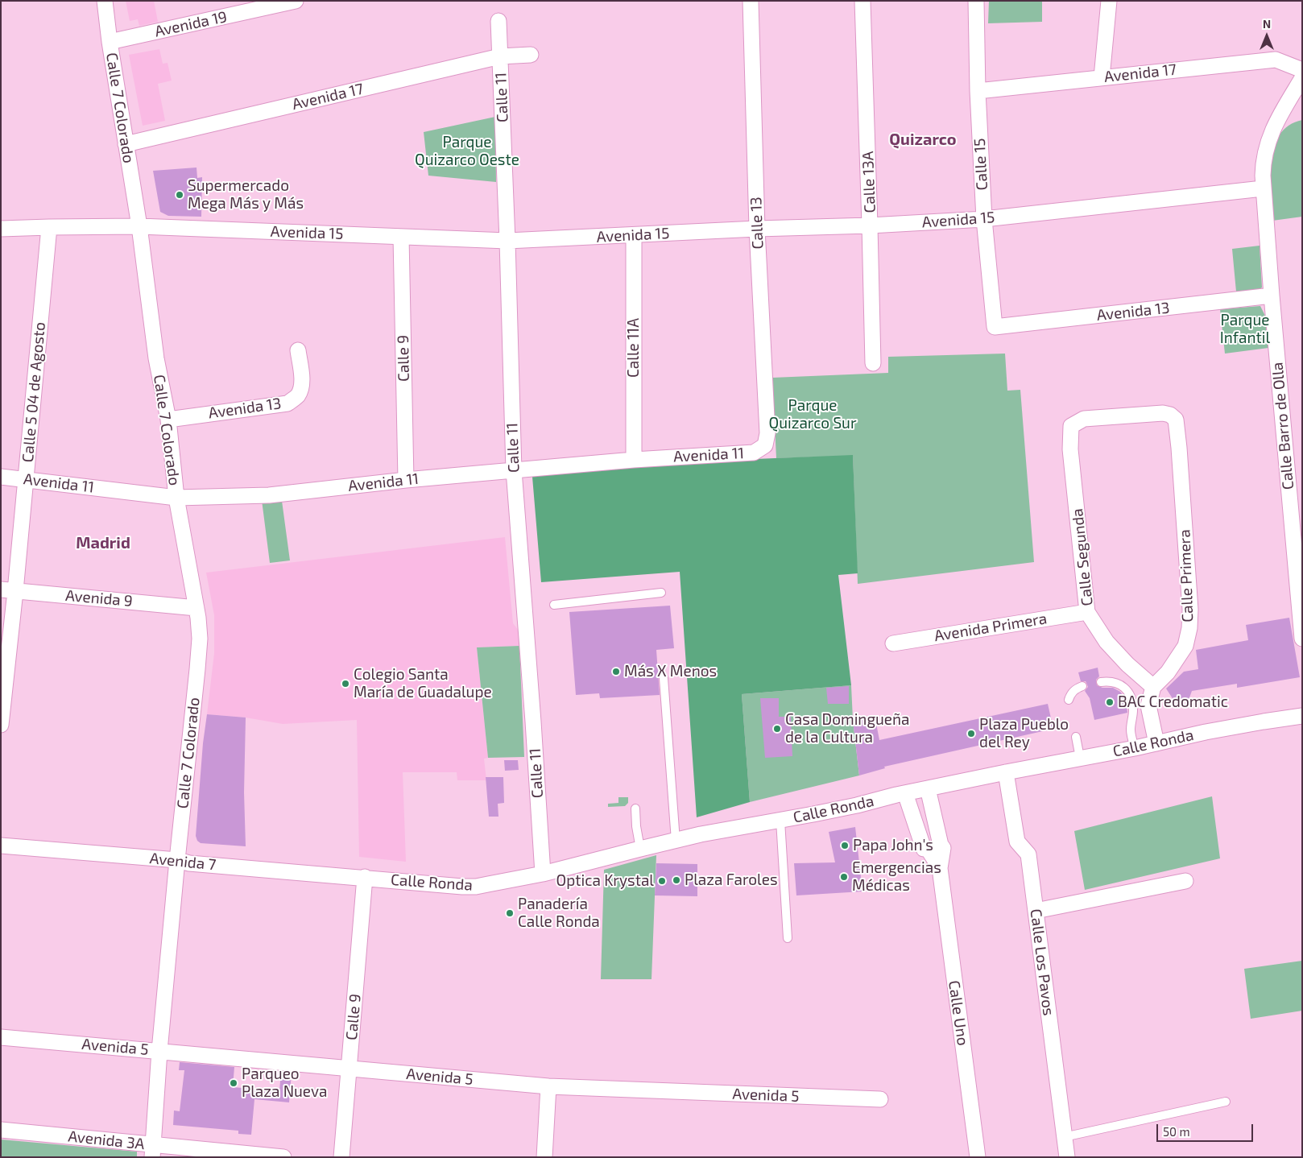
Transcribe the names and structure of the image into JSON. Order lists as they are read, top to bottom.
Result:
{
  "streets": {
    "street": [
      "Avenida 19",
      "Avenida 17",
      "Calle 11",
      "Calle 7 Colorado",
      "Calle 15",
      "Calle 13A",
      "Avenida 15",
      "Calle 13",
      "Avenida 13",
      "Calle 11A",
      "Calle 9",
      "Calle 5 04 de Agosto",
      "Calle Barro de Olla",
      "Avenida 11",
      "Calle Segunda",
      "Calle Primera",
      "Avenida 9",
      "Avenida Primera",
      "Calle Ronda",
      "Avenida 7",
      "Calle Los Pavos",
      "Calle Uno",
      "Avenida 5",
      "Avenida 3A"
    ]
  },
  "crossings": [
    ["Avenida 19", "Calle 7 Colorado"],
    ["Avenida 17", "Calle 11"],
    ["Avenida 17", "Calle 7 Colorado"],
    ["Avenida 17", "Calle 15"],
    ["Calle 11", "Avenida 15"],
    ["Calle 11", "Avenida 11"],
    ["Calle 11", "Calle Ronda"],
    ["Calle 7 Colorado", "Avenida 15"],
    ["Calle 7 Colorado", "Avenida 13"],
    ["Calle 7 Colorado", "Avenida 11"],
    ["Calle 7 Colorado", "Avenida 9"],
    ["Calle 7 Colorado", "Avenida 7"],
    ["Calle 7 Colorado", "Avenida 5"],
    ["Calle 7 Colorado", "Avenida 3A"],
    ["Calle 15", "Avenida 15"],
    ["Calle 15", "Avenida 13"],
    ["Calle 13A", "Avenida 15"],
    ["Avenida 15", "Calle 13"],
    ["Avenida 15", "Calle 11A"],
    ["Avenida 15", "Calle 9"],
    ["Avenida 15", "Calle 5 04 de Agosto"],
    ["Avenida 15", "Calle Barro de Olla"],
    ["Calle 13", "Avenida 11"],
    ["Avenida 13", "Calle Barro de Olla"],
    ["Calle 11A", "Avenida 11"],
    ["Calle 9", "Avenida 11"],
    ["Calle 9", "Calle Ronda"],
    ["Calle 9", "Avenida 7"],
    ["Calle 9", "Avenida 5"],
    ["Calle 5 04 de Agosto", "Avenida 11"],
    ["Calle 5 04 de Agosto", "Avenida 9"],
    ["Calle Segunda", "Calle Primera"],
    ["Calle Segunda", "Avenida Primera"],
    ["Calle Ronda", "Avenida 7"],
    ["Calle Ronda", "Calle Los Pavos"],
    ["Calle Ronda", "Calle Uno"]
  ],
  "districts": ["Quizarco", "Madrid"],
  "parks": ["Parque Quizarco Oeste", "Parque Infantil", "Parque Quizarco Sur"],
  "places": [
    "Supermercado Mega Más y Más",
    "Más X Menos",
    "Colegio Santa María de Guadalupe",
    "BAC Credomatic",
    "Casa Domingueña de la Cultura",
    "Plaza Pueblo del Rey",
    "Papa John's",
    "Emergencias Médicas",
    "Plaza Faroles",
    "Optica Krystal",
    "Panadería Calle Ronda",
    "Parqueo Plaza Nueva"
  ],
  "scale_bar": "50 m",
  "north": "top"
}
